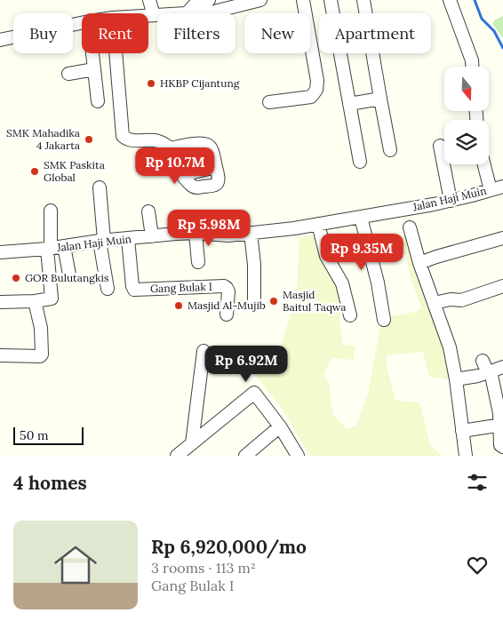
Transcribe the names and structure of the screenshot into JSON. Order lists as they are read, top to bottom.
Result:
{
  "streets": {
    "street": ["Jalan Haji Muin", "Gang Bulak I"]
  },
  "crossings": [
    ["Jalan Haji Muin", "Gang Bulak I"]
  ],
  "places": [
    "HKBP Cijantung",
    "SMK Mahadika 4 Jakarta",
    "SMK Paskita Global",
    "GOR Bulutangkis",
    "Masjid Baitul Taqwa",
    "Masjid Al-Mujib"
  ],
  "scale_bar": "50 m",
  "north": "bottom",
  "page": {
    "chip": [
      "Buy",
      "Rent",
      "Filters",
      "New",
      "Apartment"
    ],
    "price": [
      "Rp 10.7M",
      "Rp 5.98M",
      "Rp 9.35M",
      "Rp 6.92M"
    ],
    "scale": "50 m",
    "heading": "4 homes",
    "list": [
      {
        "name": "Rp 6,920,000/mo",
        "note": "3 rooms · 113 m² · Gang Bulak I"
      }
    ]
  }
}
